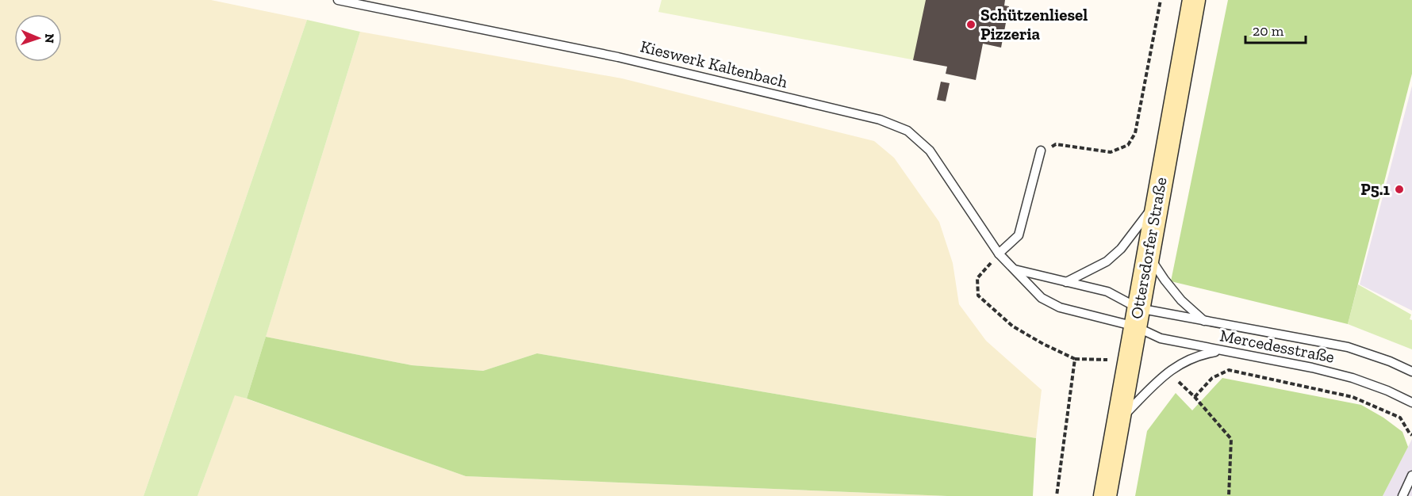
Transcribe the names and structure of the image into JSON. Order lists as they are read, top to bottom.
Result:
{
  "streets": {
    "street": ["Ottersdorfer Straße"],
    "lane": ["Kieswerk Kaltenbach", "Mercedesstraße"]
  },
  "crossings": [
    ["Kieswerk Kaltenbach", "Ottersdorfer Straße"],
    ["Kieswerk Kaltenbach", "Mercedesstraße"],
    ["Ottersdorfer Straße", "Mercedesstraße"]
  ],
  "places": ["Schützenliesel Pizzeria", "P5.1"],
  "scale_bar": "20 m",
  "north": "right"
}
